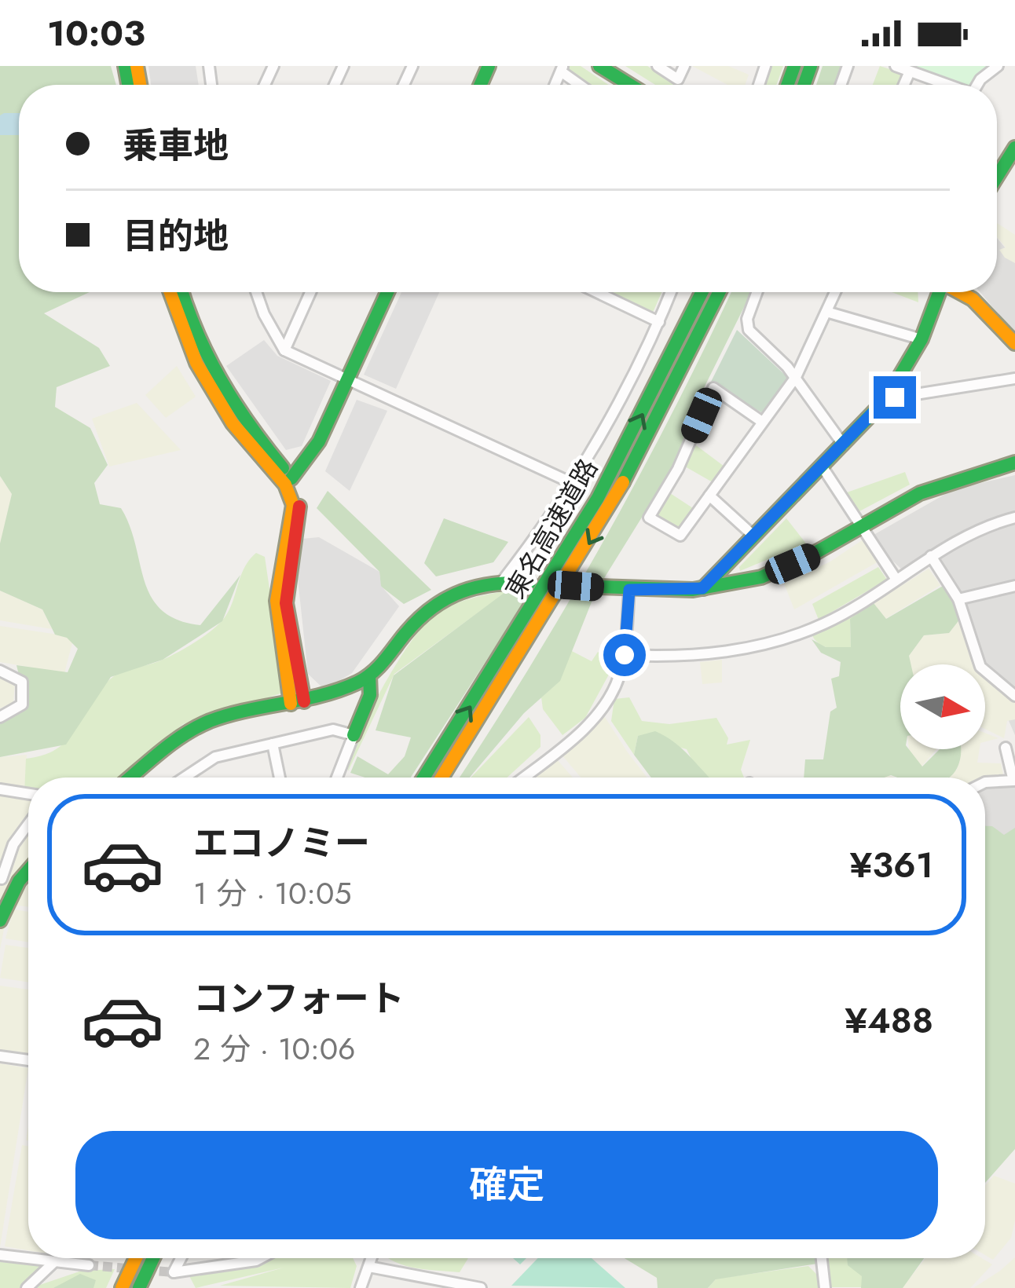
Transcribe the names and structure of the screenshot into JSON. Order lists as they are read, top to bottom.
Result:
{
  "streets": {
    "main road": ["東名高速道路"]
  },
  "north": "right",
  "page": {
    "status": "10:03",
    "banner": ["乗車地", "目的地"],
    "list": [
      {
        "name": "エコノミー",
        "note": "1 分 · 10:05",
        "value": "¥361"
      },
      {
        "name": "コンフォート",
        "note": "2 分 · 10:06",
        "value": "¥488"
      }
    ],
    "buttons": "確定"
  }
}
